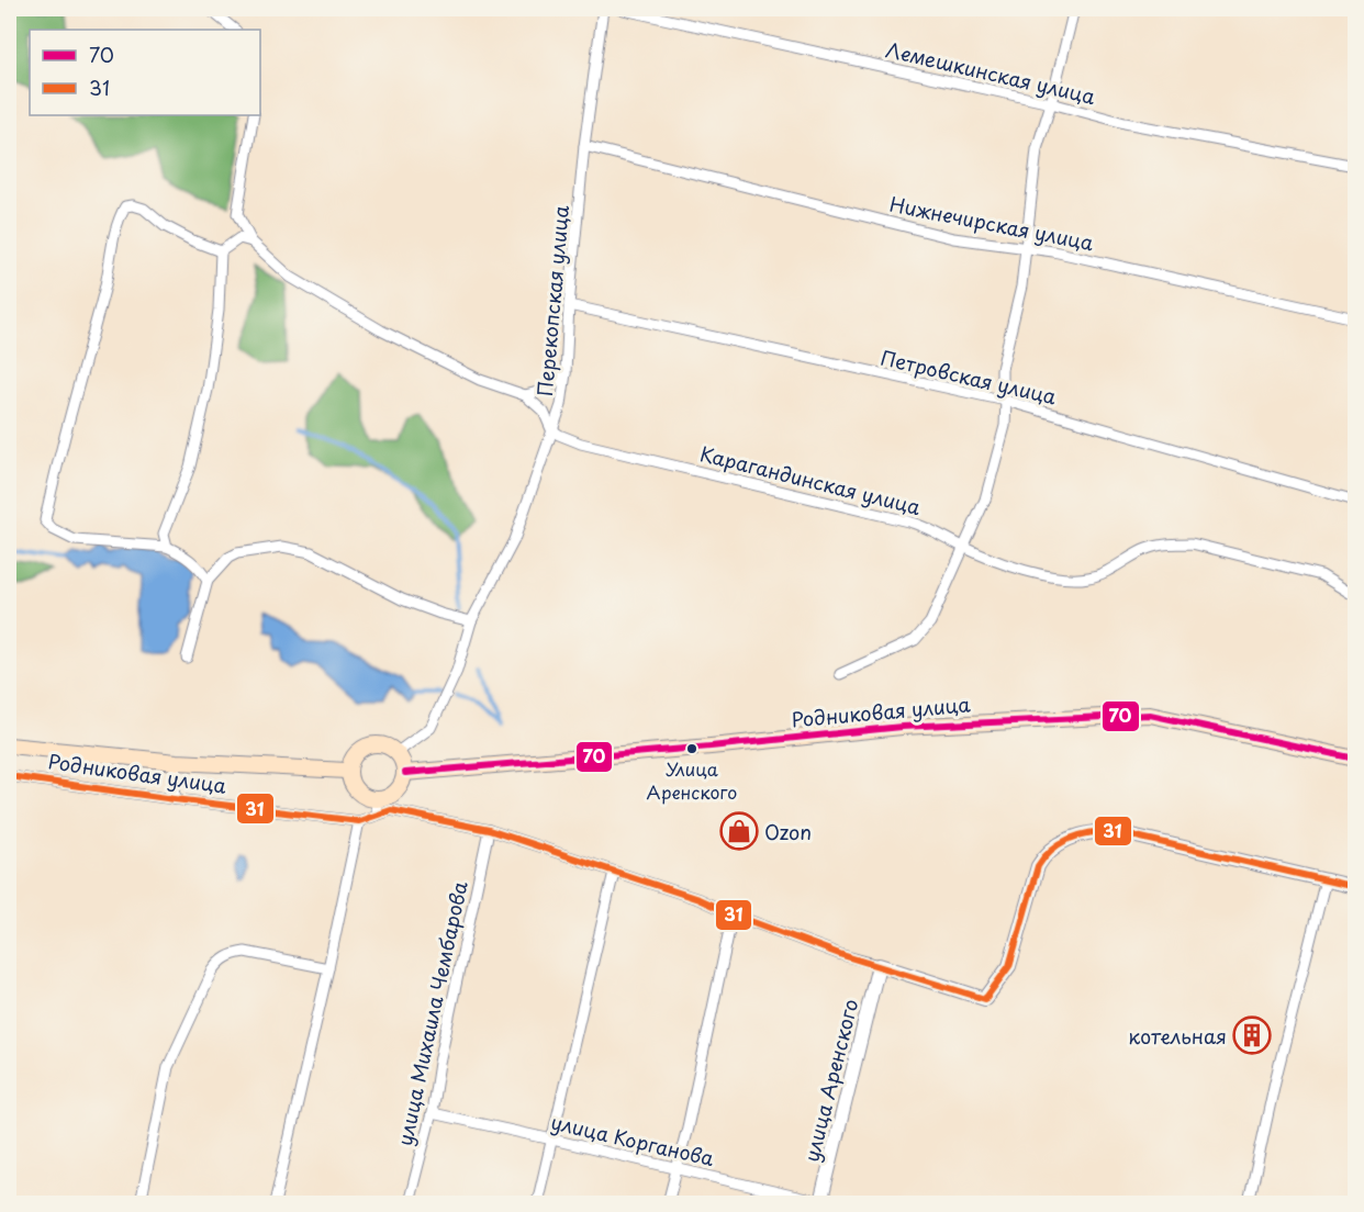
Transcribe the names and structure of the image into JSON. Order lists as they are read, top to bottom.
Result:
{
  "streets": {
    "main road": ["Родниковая улица"],
    "street": [
      "Лемешкинская улица",
      "Нижнечирская улица",
      "Перекопская улица",
      "Петровская улица",
      "Карагандинская улица",
      "улица Михаила Чембарова",
      "улица Аренского",
      "улица Корганова"
    ]
  },
  "crossings": [
    ["Нижнечирская улица", "Перекопская улица"],
    ["Перекопская улица", "Петровская улица"],
    ["Перекопская улица", "Карагандинская улица"],
    ["Перекопская улица", "Родниковая улица"],
    ["Родниковая улица", "улица Михаила Чембарова"],
    ["Родниковая улица", "улица Аренского"],
    ["улица Михаила Чембарова", "улица Корганова"],
    ["улица Аренского", "улица Корганова"]
  ],
  "places": {
    "other": ["Улица Аренского"],
    "shop": ["Ozon"],
    "building": ["котельная"]
  },
  "lines": ["transit line 70", "transit line 31"],
  "legend": ["70", "31"]
}
